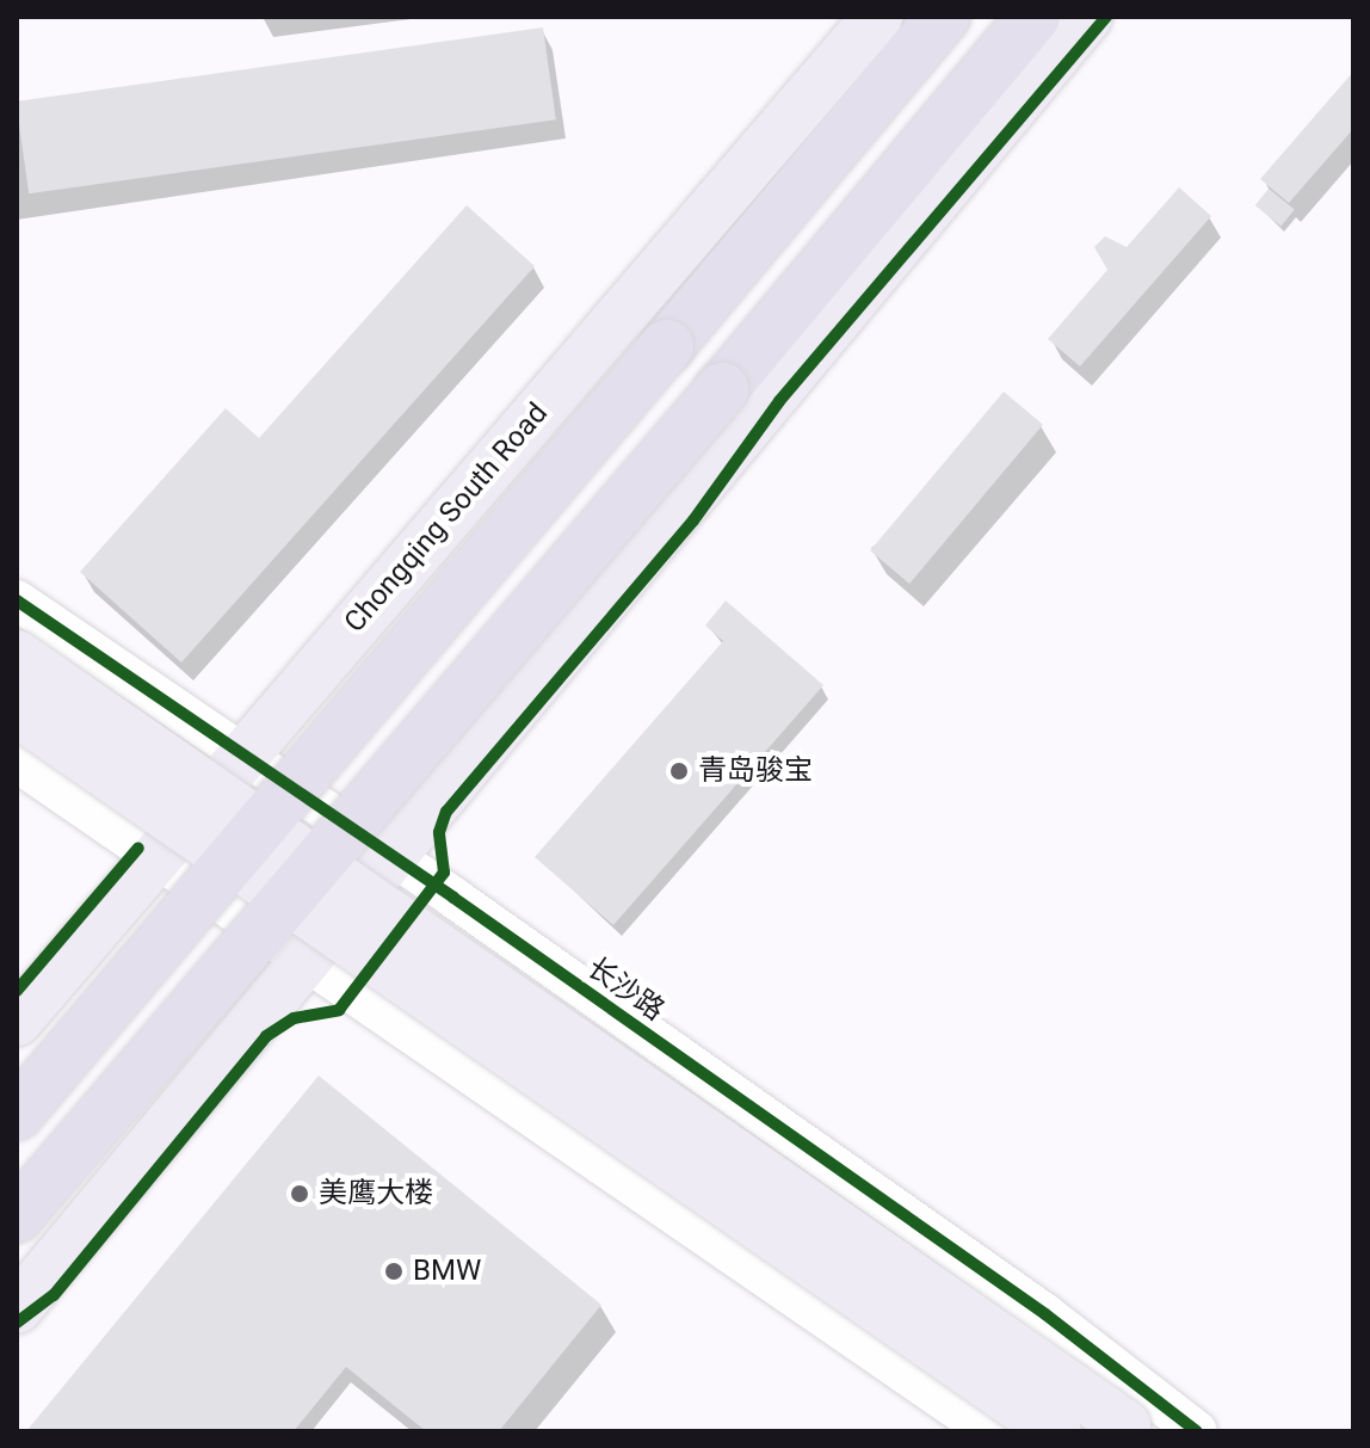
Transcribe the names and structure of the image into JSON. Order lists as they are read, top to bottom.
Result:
{
  "streets": {
    "main road": ["Chongqing South Road"],
    "street": ["长沙路"]
  },
  "crossings": [
    ["Chongqing South Road", "长沙路"]
  ],
  "places": ["青岛骏宝", "美鹰大楼", "BMW"]
}
